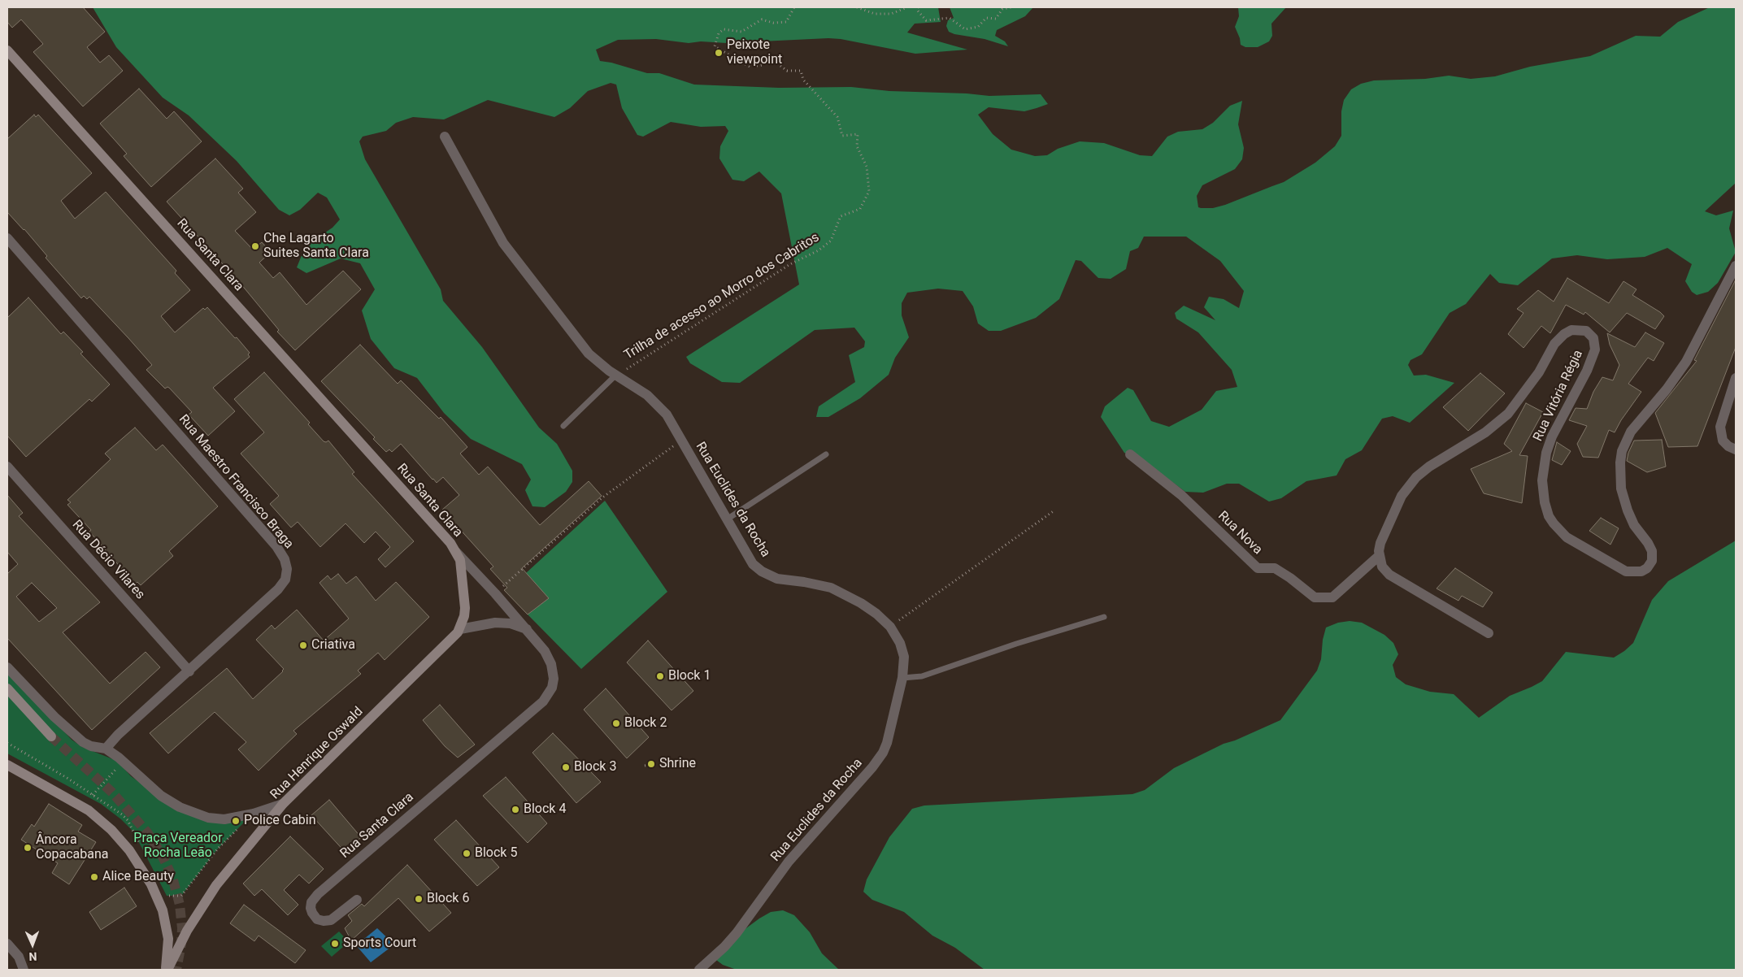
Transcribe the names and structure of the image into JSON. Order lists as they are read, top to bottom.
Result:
{
  "streets": {
    "main road": ["Rua Santa Clara", "Rua Henrique Oswald"],
    "street": [
      "Rua Vitória Régia",
      "Rua Maestro Francisco Braga",
      "Rua Euclides da Rocha",
      "Rua Nova",
      "Rua Décio Vilares"
    ],
    "path": ["Trilha de acesso ao Morro dos Cabritos"]
  },
  "crossings": [
    ["Trilha de acesso ao Morro dos Cabritos", "Rua Euclides da Rocha"],
    ["Rua Vitória Régia", "Rua Nova"],
    ["Rua Maestro Francisco Braga", "Rua Décio Vilares"]
  ],
  "parks": ["Praça Vereador Rocha Leão"],
  "places": [
    "Peixote viewpoint",
    "Che Lagarto Suites Santa Clara",
    "Criativa",
    "Block 1",
    "Block 2",
    "Shrine",
    "Block 3",
    "Block 4",
    "Police Cabin",
    "Âncora Copacabana",
    "Block 5",
    "Alice Beauty",
    "Block 6",
    "Sports Court"
  ],
  "north": "bottom"
}
